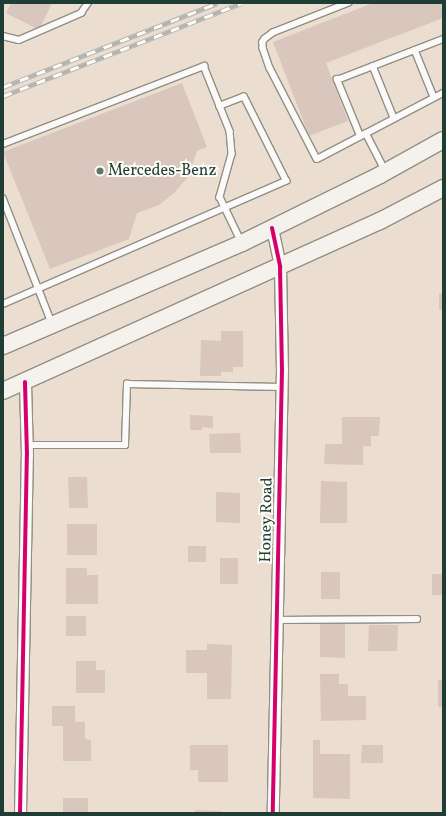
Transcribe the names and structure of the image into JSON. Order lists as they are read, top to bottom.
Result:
{
  "streets": {
    "street": ["Honey Road"]
  },
  "places": ["Mercedes-Benz"]
}
